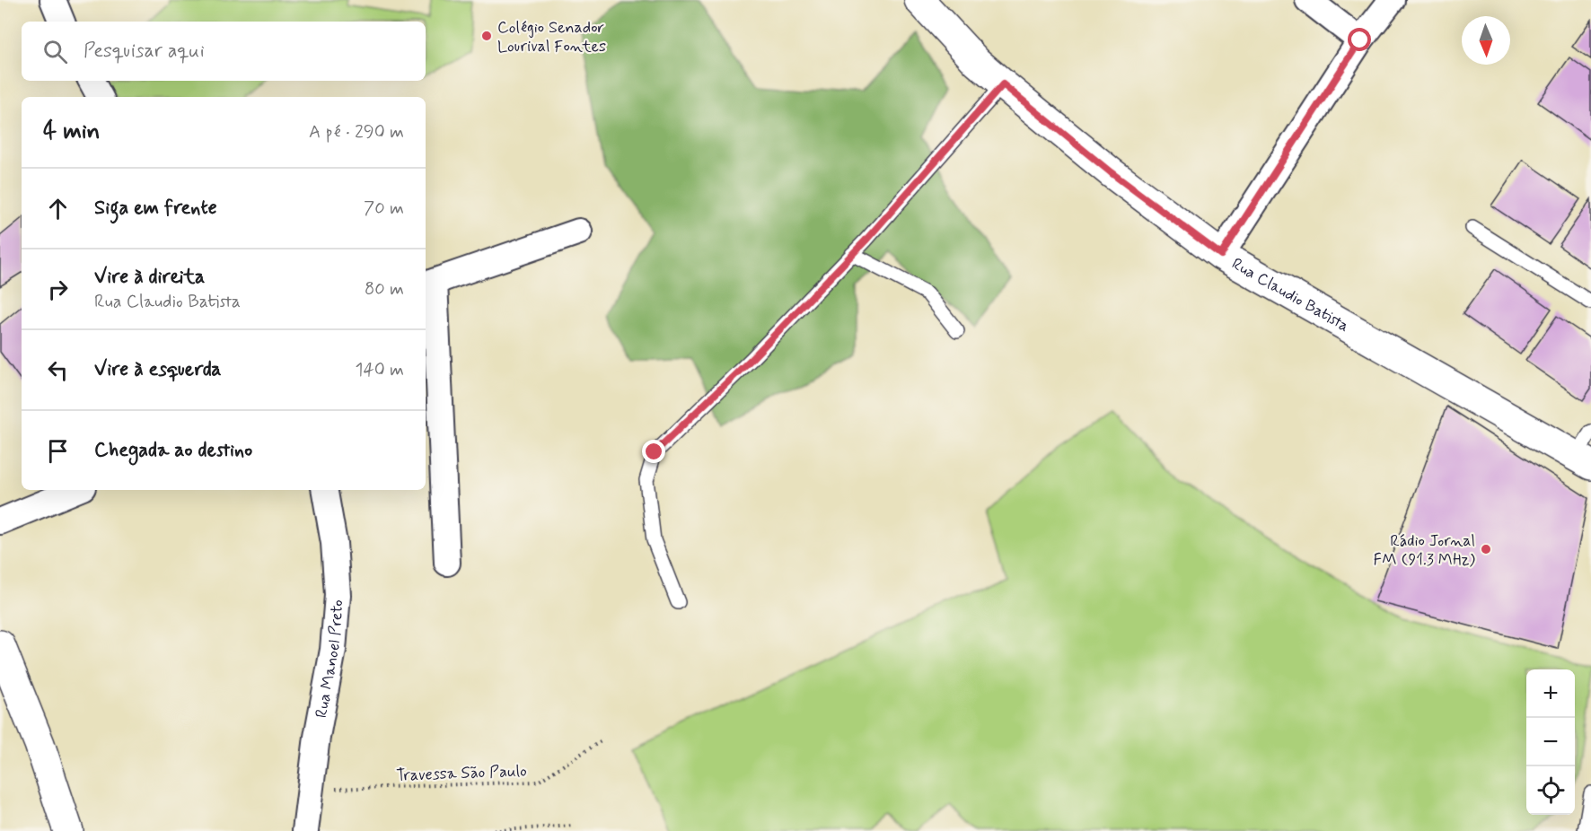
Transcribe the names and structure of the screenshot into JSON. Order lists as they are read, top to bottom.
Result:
{
  "streets": {
    "main road": ["Rua Claudio Batista"],
    "street": ["Rua Manoel Preto"],
    "path": ["Travessa São Paulo"]
  },
  "crossings": [
    ["Rua Manoel Preto", "Travessa São Paulo"]
  ],
  "places": ["Colégio Senador Lourival Fontes", "Rádio Jornal FM (91.3 MHz)"],
  "north": "bottom",
  "page": {
    "search": "Pesquisar aqui",
    "heading": ["4 min", "A pé · 290 m"],
    "list": [
      ["Siga em frente", "70 m"],
      ["Vire à direita", "Rua Claudio Batista", "80 m"],
      ["Vire à esquerda", "140 m"],
      "Chegada ao destino"
    ],
    "map_buttons": ["+", "−"]
  }
}
